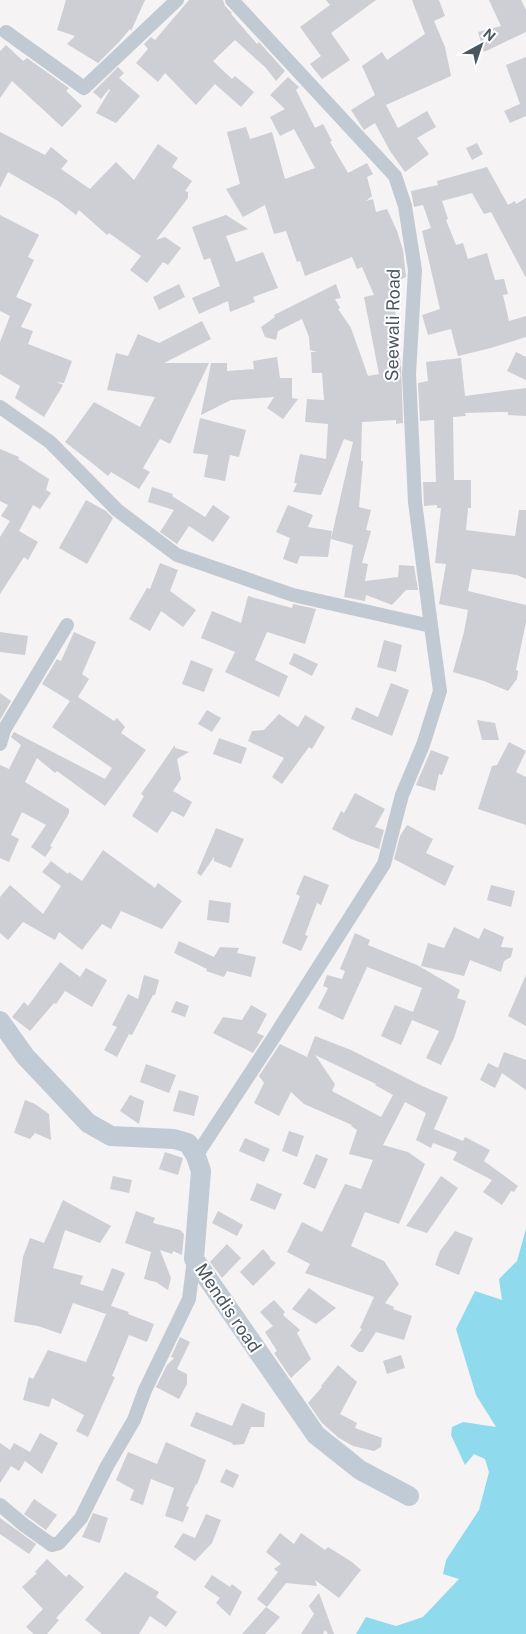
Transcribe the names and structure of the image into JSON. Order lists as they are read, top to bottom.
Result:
{
  "streets": {
    "street": ["Seewali Road", "Mendis road"]
  },
  "crossings": [
    ["Seewali Road", "Mendis road"]
  ],
  "north": "top right"
}
